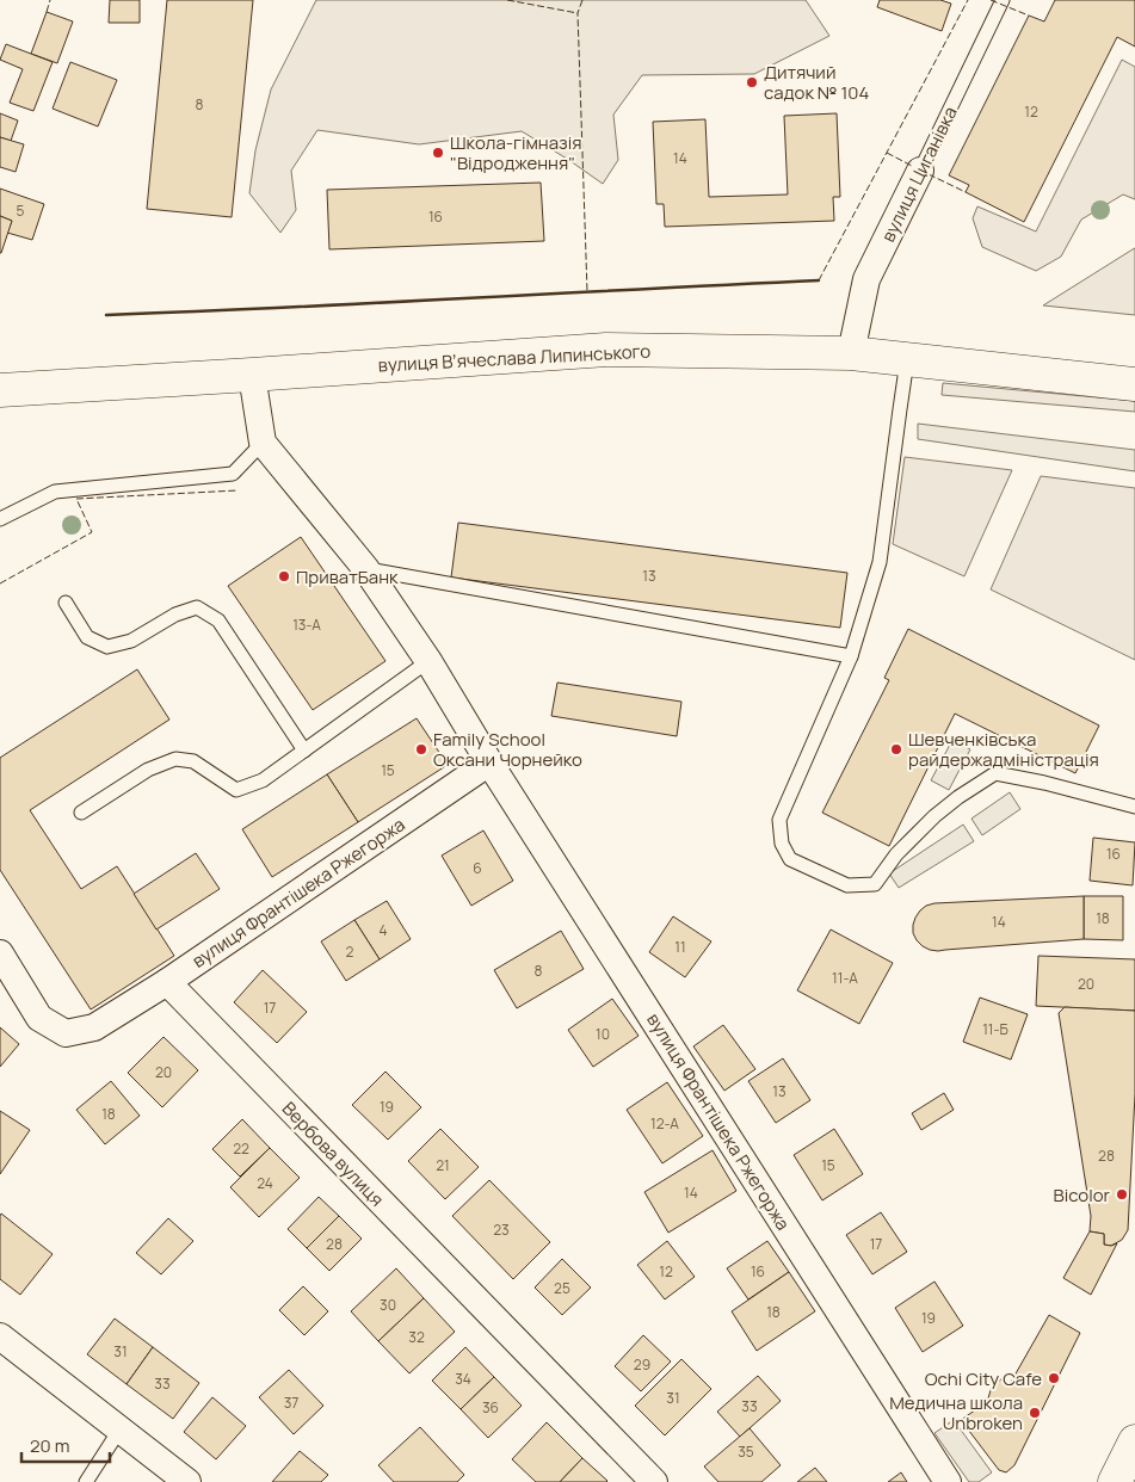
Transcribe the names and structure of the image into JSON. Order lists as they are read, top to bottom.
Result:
{
  "streets": {
    "main road": ["вулиця Вʼячеслава Липинського"],
    "street": ["вулиця Циганівка", "вулиця Франтішека Ржегоржа", "Вербова вулиця"]
  },
  "crossings": [
    ["вулиця Циганівка", "вулиця Вʼячеслава Липинського"],
    ["вулиця Вʼячеслава Липинського", "вулиця Франтішека Ржегоржа"],
    ["вулиця Франтішека Ржегоржа", "Вербова вулиця"]
  ],
  "places": [
    "Дитячий садок № 104",
    "Школа-гімназія \"Відродження\"",
    "ПриватБанк",
    "Family School Оксани Чорнейко",
    "Шевченківська райдержадміністрація",
    "Bicolor",
    "Ochi City Cafe",
    "Медична школа Unbroken"
  ],
  "house_numbers": [
    "8",
    "12",
    "14",
    "5",
    "16",
    "13",
    "13-А",
    "15",
    "16",
    "6",
    "18",
    "14",
    "4",
    "11",
    "2",
    "8",
    "11-А",
    "20",
    "17",
    "11-Б",
    "10",
    "20",
    "13",
    "19",
    "18",
    "12-А",
    "22",
    "28",
    "21",
    "15",
    "24",
    "14",
    "23",
    "28",
    "17",
    "12",
    "16",
    "25",
    "30",
    "18",
    "19",
    "32",
    "31",
    "29",
    "34",
    "33",
    "31",
    "37",
    "33",
    "36",
    "35"
  ],
  "scale_bar": "20 m"
}
